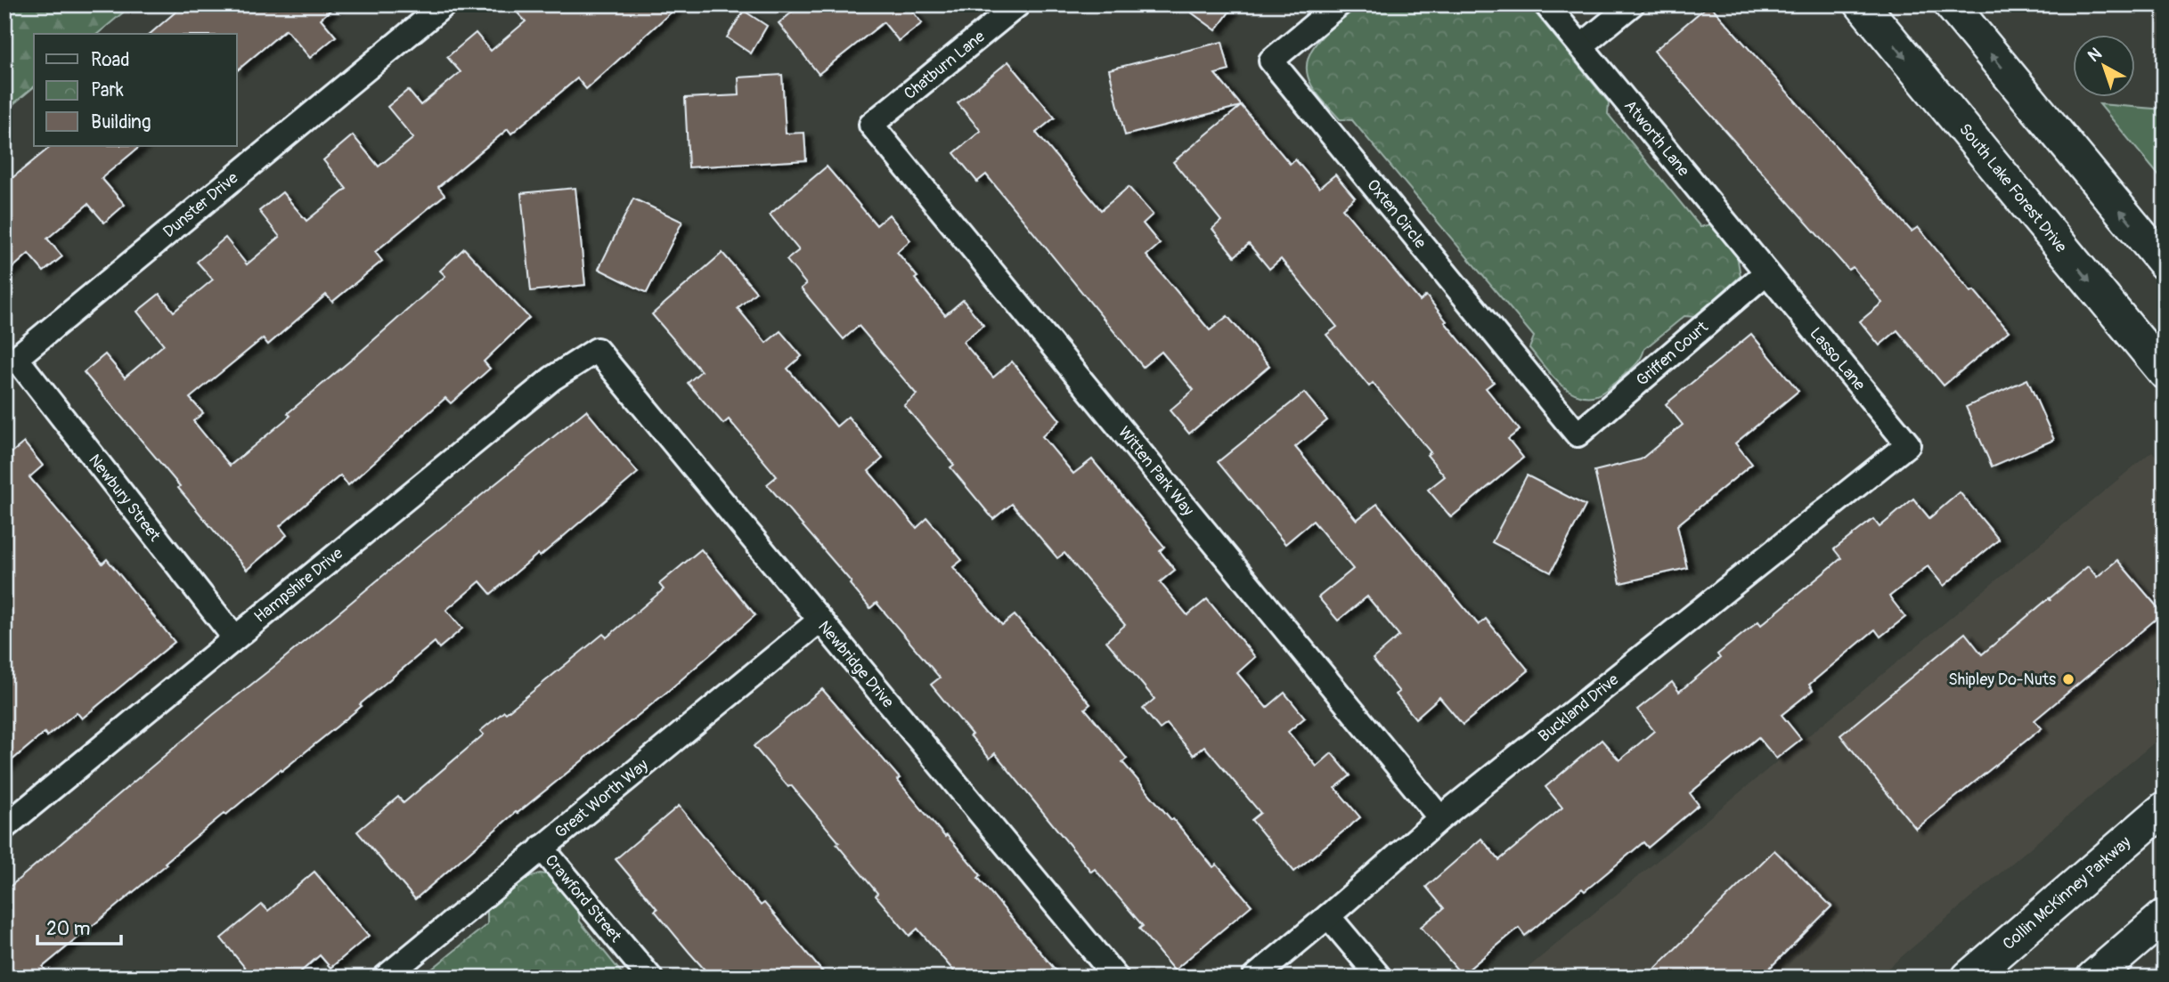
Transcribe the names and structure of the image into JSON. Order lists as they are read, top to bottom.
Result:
{
  "streets": {
    "main road": ["South Lake Forest Drive", "Collin McKinney Parkway"],
    "street": [
      "Chatburn Lane",
      "Atworth Lane",
      "Dunster Drive",
      "Oxten Circle",
      "Griffen Court",
      "Lasso Lane",
      "Witten Park Way",
      "Newbury Street",
      "Hampshire Drive",
      "Newbridge Drive",
      "Buckland Drive",
      "Great Worth Way",
      "Crawford Street"
    ]
  },
  "crossings": [
    ["Chatburn Lane", "Witten Park Way"],
    ["Atworth Lane", "Griffen Court"],
    ["Atworth Lane", "Lasso Lane"],
    ["Dunster Drive", "Newbury Street"],
    ["Oxten Circle", "Griffen Court"],
    ["Griffen Court", "Lasso Lane"],
    ["Lasso Lane", "Buckland Drive"],
    ["Witten Park Way", "Buckland Drive"],
    ["Newbury Street", "Hampshire Drive"],
    ["Hampshire Drive", "Newbridge Drive"],
    ["Newbridge Drive", "Great Worth Way"],
    ["Great Worth Way", "Crawford Street"]
  ],
  "places": ["Shipley Do-Nuts"],
  "legend": ["Road", "Park", "Building"],
  "scale_bar": "20 m",
  "north": "top left"
}
